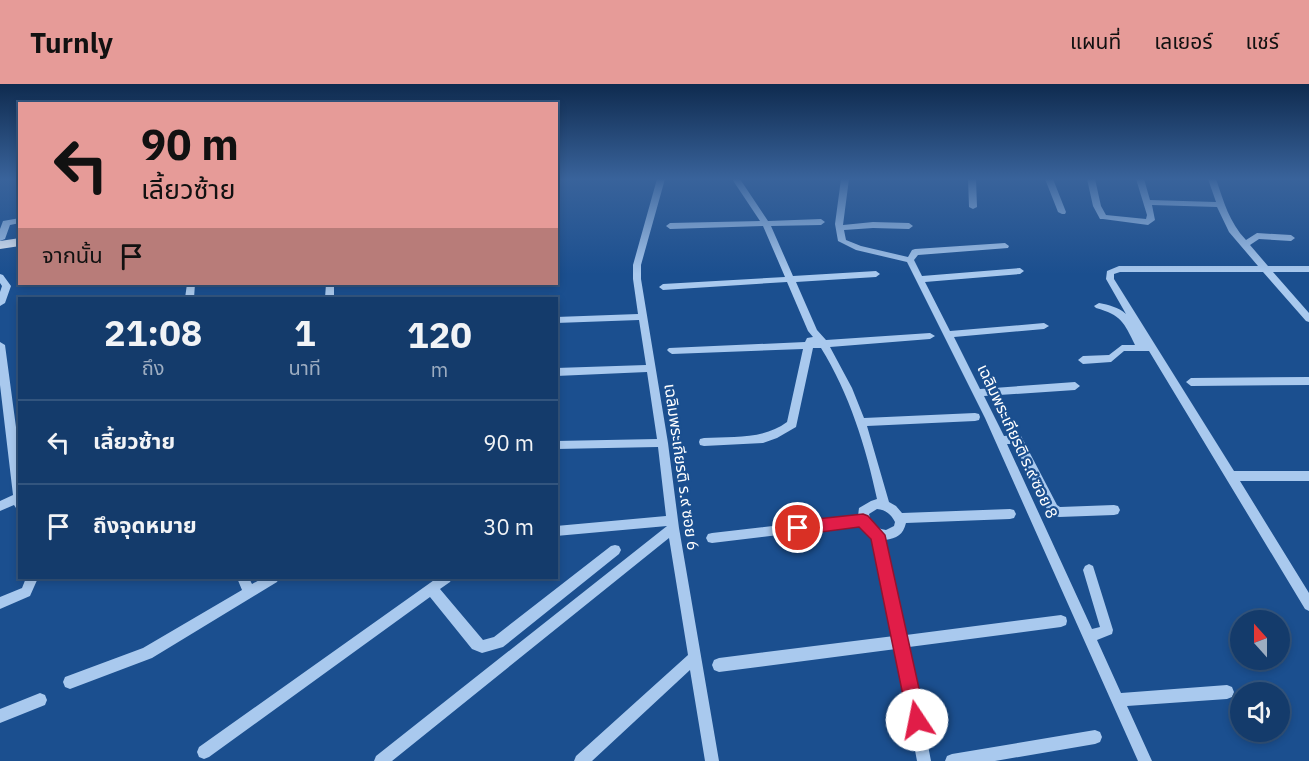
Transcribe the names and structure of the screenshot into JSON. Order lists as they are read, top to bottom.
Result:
{
  "streets": {
    "street": ["เฉลิมพระเกียรติ ร.๙ ซอย 8", "เฉลิมพระเกียรติ ร.๙ ซอย 6"]
  },
  "north": "top",
  "page": {
    "header": "Turnly",
    "nav": ["แผนที่", "เลเยอร์", "แชร์"],
    "turn": ["90 m", "เลี้ยวซ้าย"],
    "then": "จากนั้น",
    "eta": [
      "21:08",
      "ถึง",
      "1",
      "นาที",
      "120",
      "m"
    ],
    "list": [
      {
        "name": "เลี้ยวซ้าย",
        "value": "90 m"
      },
      {
        "name": "ถึงจุดหมาย",
        "value": "30 m"
      }
    ]
  }
}
